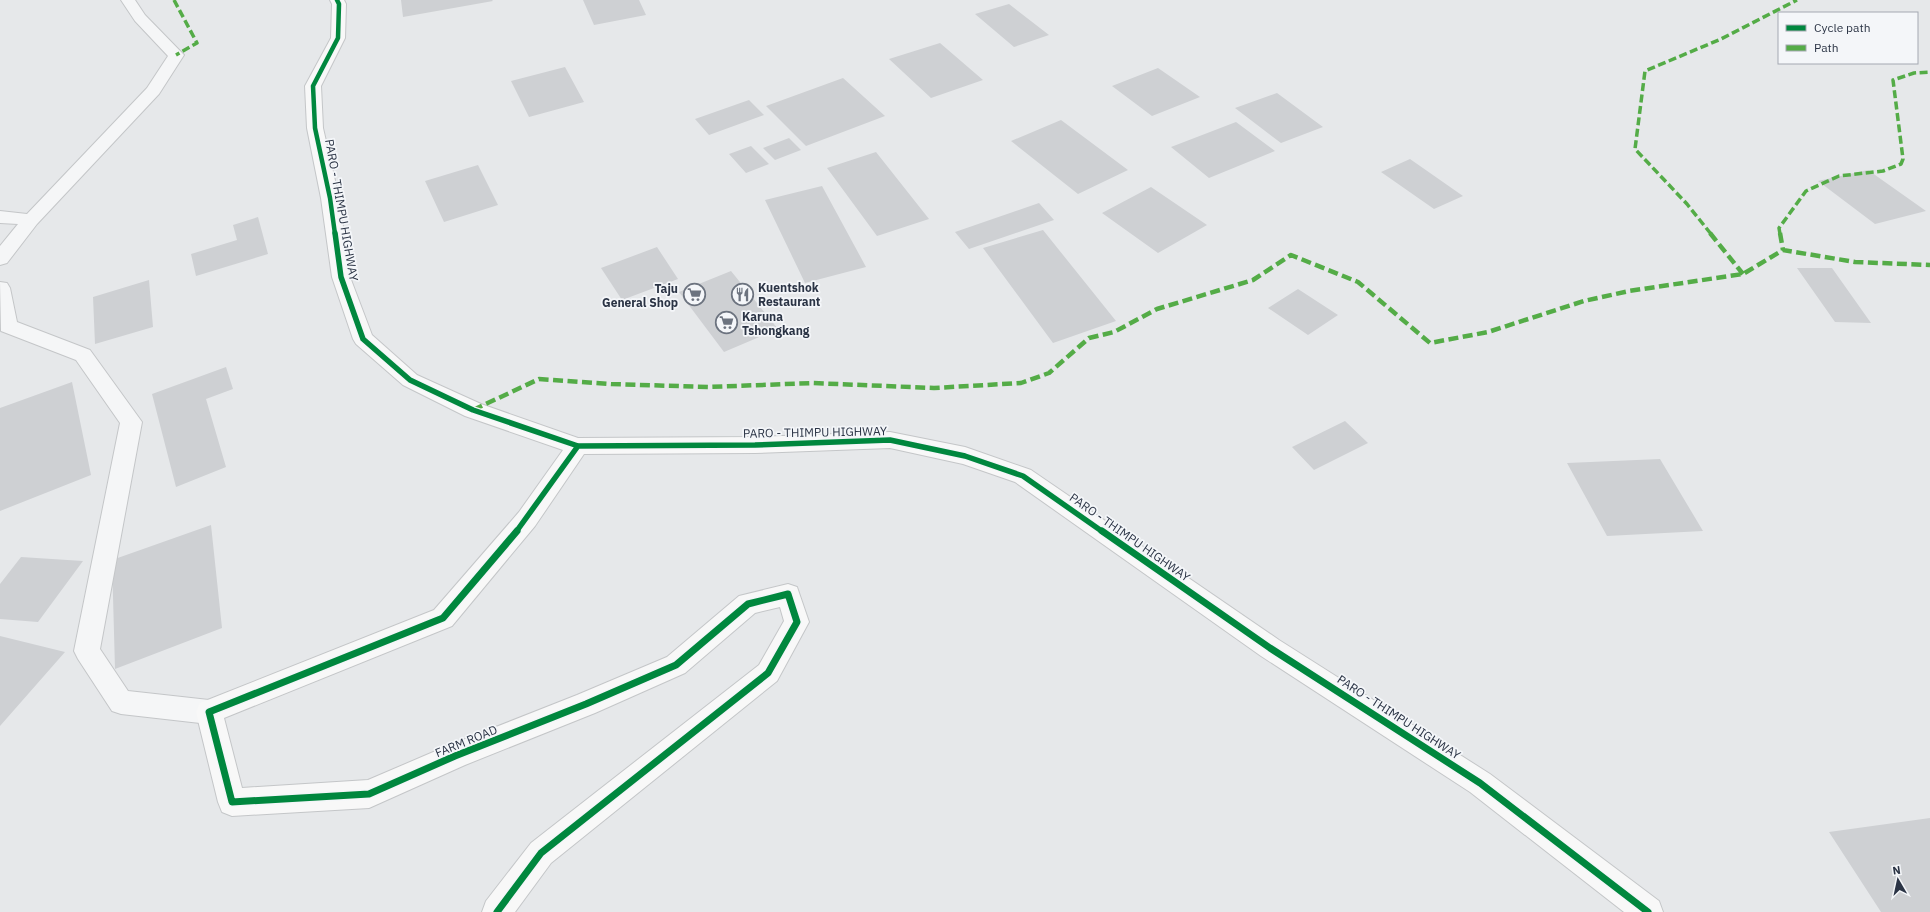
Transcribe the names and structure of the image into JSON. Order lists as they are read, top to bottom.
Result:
{
  "streets": {
    "street": ["PARO - THIMPU HIGHWAY", "FARM ROAD"]
  },
  "places": {
    "restaurant": ["Kuentshok Restaurant"],
    "supermarket": ["Taju General Shop", "Karuna Tshongkang"]
  },
  "legend": ["Cycle path", "Path"],
  "north": "top"
}
